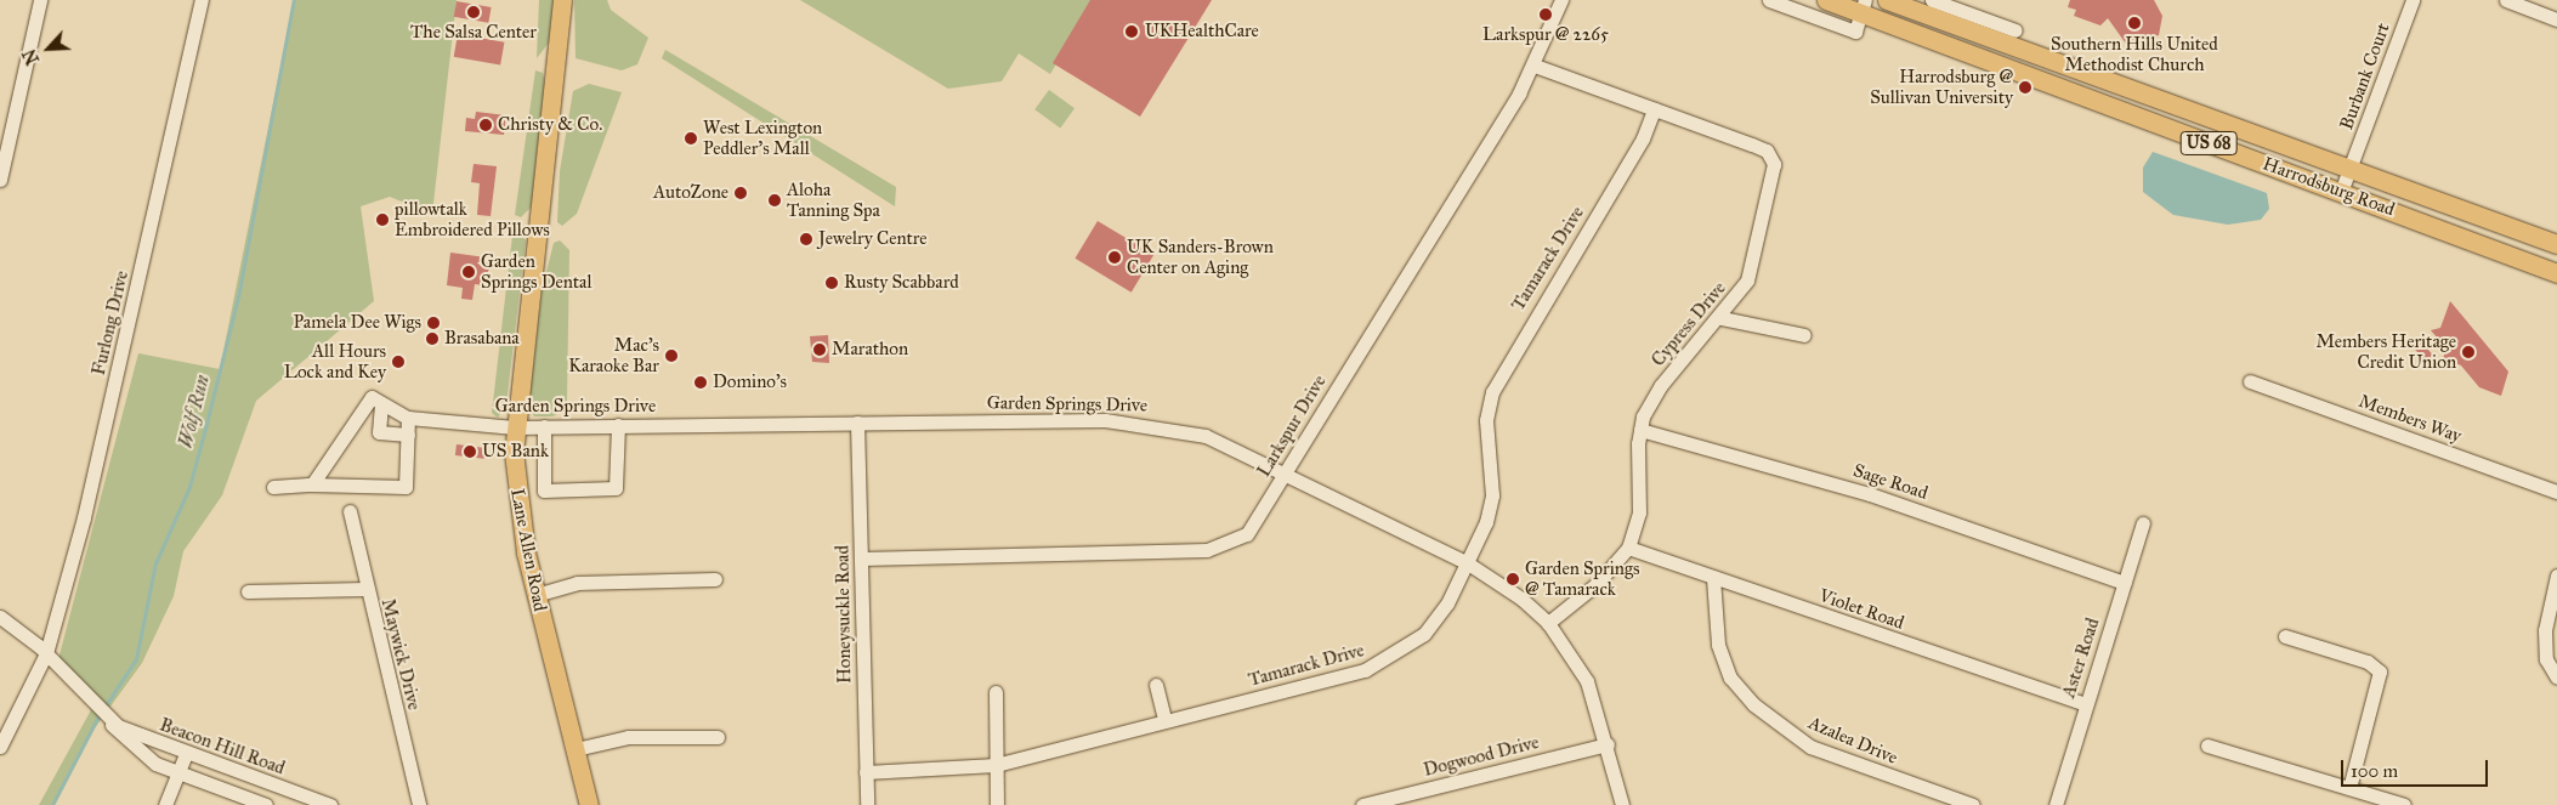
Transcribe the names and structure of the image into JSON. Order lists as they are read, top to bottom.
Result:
{
  "streets": {
    "main road": ["US 68", "Harrodsburg Road", "Lane Allen Road"],
    "street": [
      "Burbank Court",
      "Tamarack Drive",
      "Furlong Drive",
      "Cypress Drive",
      "Garden Springs Drive",
      "Members Way",
      "Larkspur Drive",
      "Sage Road",
      "Violet Road",
      "Honeysuckle Road",
      "Maywick Drive",
      "Aster Road",
      "Azalea Drive",
      "Beacon Hill Road",
      "Dogwood Drive"
    ]
  },
  "crossings": [
    ["Burbank Court", "Harrodsburg Road"],
    ["Tamarack Drive", "Cypress Drive"],
    ["Tamarack Drive", "Garden Springs Drive"],
    ["Tamarack Drive", "Honeysuckle Road"],
    ["Furlong Drive", "Beacon Hill Road"],
    ["Cypress Drive", "Garden Springs Drive"],
    ["Cypress Drive", "Larkspur Drive"],
    ["Cypress Drive", "Sage Road"],
    ["Cypress Drive", "Violet Road"],
    ["Garden Springs Drive", "Larkspur Drive"],
    ["Garden Springs Drive", "Lane Allen Road"],
    ["Garden Springs Drive", "Honeysuckle Road"],
    ["Garden Springs Drive", "Dogwood Drive"],
    ["Larkspur Drive", "Honeysuckle Road"],
    ["Sage Road", "Aster Road"],
    ["Violet Road", "Aster Road"],
    ["Violet Road", "Azalea Drive"]
  ],
  "water": ["Wolf Run"],
  "places": [
    "The Salsa Center",
    "Larkspur @ 2265",
    "Southern Hills United Methodist Church",
    "UKHealthCare",
    "Harrodsburg @ Sullivan University",
    "Christy & Co.",
    "West Lexington Peddler's Mall",
    "AutoZone",
    "Aloha Tanning Spa",
    "pillowtalk Embroidered Pillows",
    "Jewelry Centre",
    "UK Sanders-Brown Center on Aging",
    "Garden Springs Dental",
    "Rusty Scabbard",
    "Pamela Dee Wigs",
    "Brasabana",
    "Marathon",
    "Members Heritage Credit Union",
    "Mac's Karaoke Bar",
    "All Hours Lock and Key",
    "Domino's",
    "US Bank",
    "Garden Springs @ Tamarack"
  ],
  "scale_bar": "100 m",
  "north": "bottom left"
}
